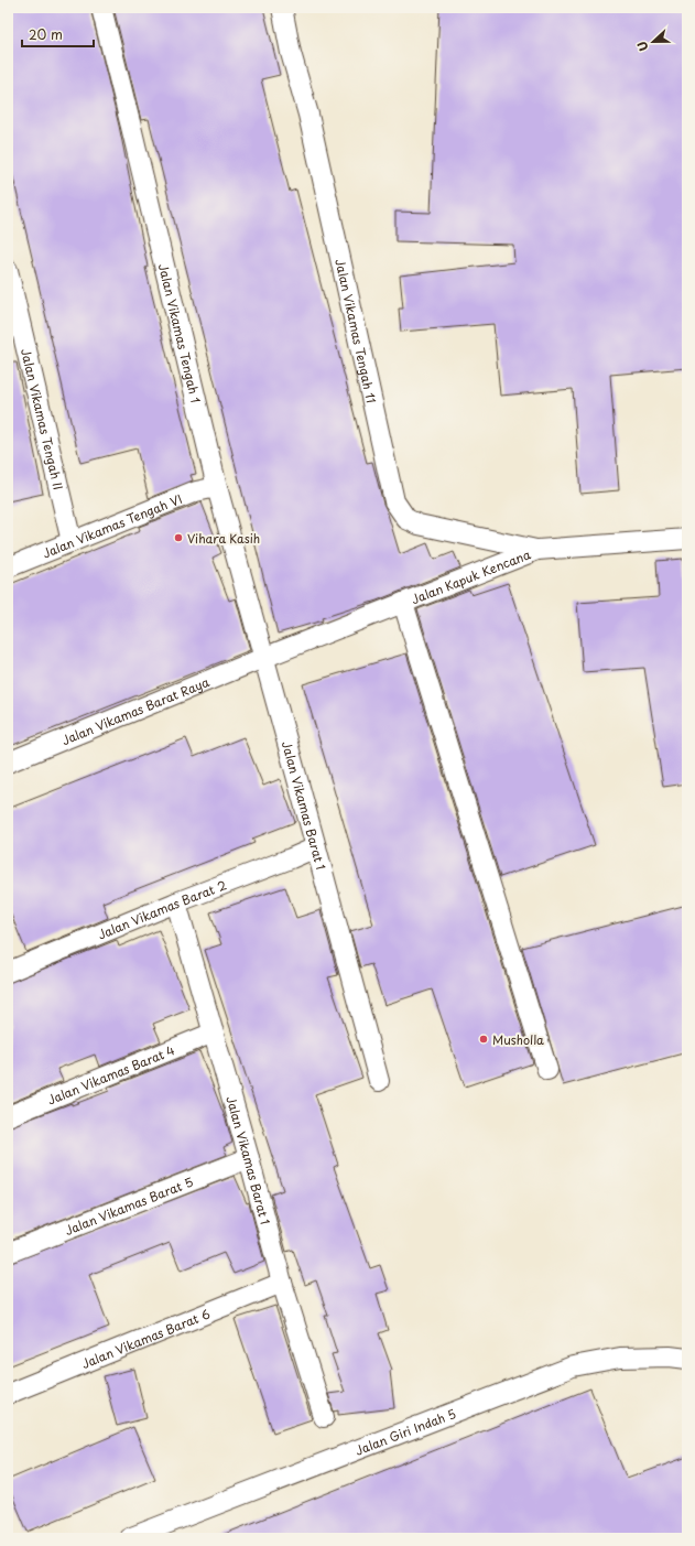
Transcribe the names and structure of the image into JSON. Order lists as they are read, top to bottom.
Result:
{
  "streets": {
    "street": [
      "Jalan Vikamas Tengah 11",
      "Jalan Vikamas Tengah 1",
      "Jalan Vikamas Tengah II",
      "Jalan Vikamas Tengah VI",
      "Jalan Kapuk Kencana",
      "Jalan Vikamas Barat Raya",
      "Jalan Vikamas Barat 1",
      "Jalan Vikamas Barat 2",
      "Jalan Vikamas Barat 4",
      "Jalan Vikamas Barat 5",
      "Jalan Vikamas Barat 6",
      "Jalan Giri Indah 5"
    ]
  },
  "crossings": [
    ["Jalan Vikamas Tengah 11", "Jalan Kapuk Kencana"],
    ["Jalan Vikamas Tengah 1", "Jalan Vikamas Tengah VI"],
    ["Jalan Vikamas Tengah 1", "Jalan Kapuk Kencana"],
    ["Jalan Vikamas Tengah 1", "Jalan Vikamas Barat Raya"],
    ["Jalan Vikamas Tengah 1", "Jalan Vikamas Barat 1"],
    ["Jalan Vikamas Tengah II", "Jalan Vikamas Tengah VI"],
    ["Jalan Kapuk Kencana", "Jalan Vikamas Barat Raya"],
    ["Jalan Kapuk Kencana", "Jalan Vikamas Barat 1"],
    ["Jalan Vikamas Barat Raya", "Jalan Vikamas Barat 1"],
    ["Jalan Vikamas Barat 1", "Jalan Vikamas Barat 2"],
    ["Jalan Vikamas Barat 1", "Jalan Vikamas Barat 4"],
    ["Jalan Vikamas Barat 1", "Jalan Vikamas Barat 5"],
    ["Jalan Vikamas Barat 1", "Jalan Vikamas Barat 6"]
  ],
  "places": ["Vihara Kasih", "Musholla"],
  "scale_bar": "20 m",
  "north": "left"
}
